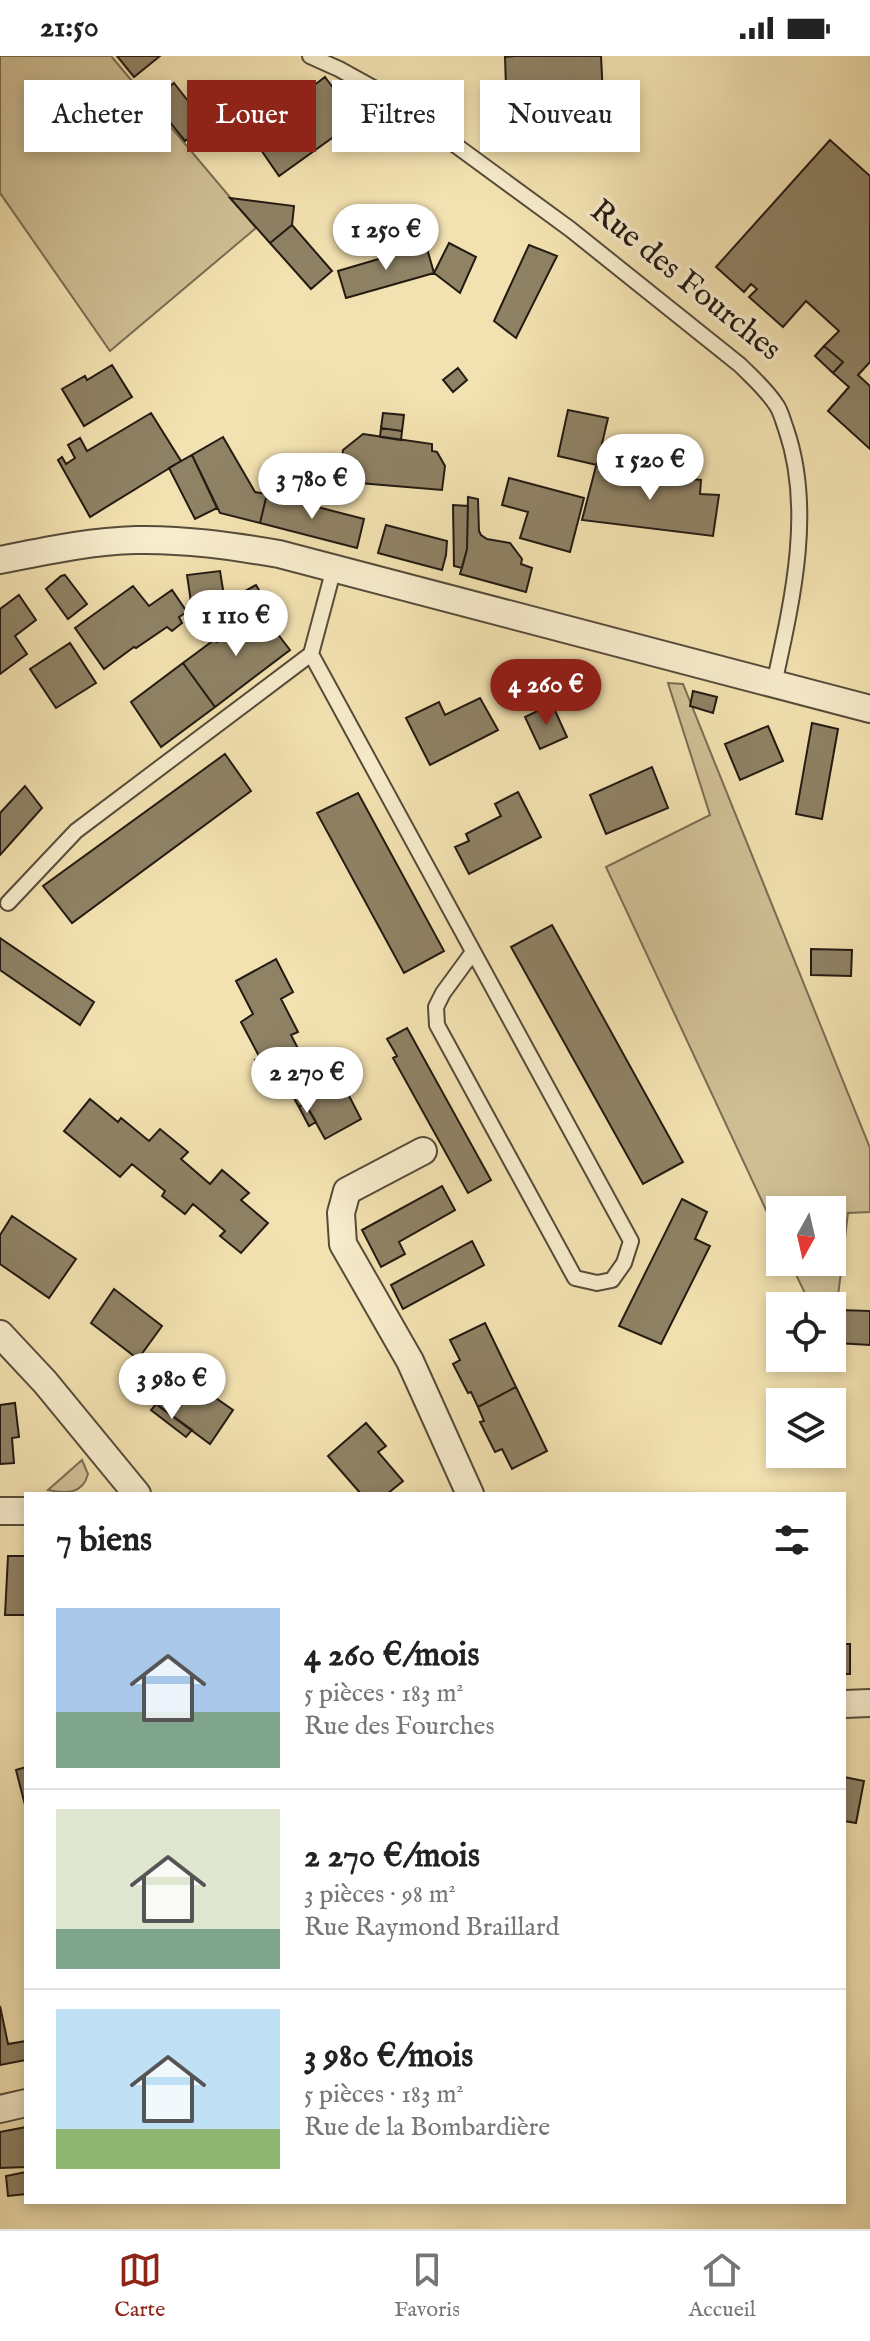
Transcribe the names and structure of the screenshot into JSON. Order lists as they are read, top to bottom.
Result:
{
  "streets": {
    "lane": ["Rue des Fourches"]
  },
  "north": "bottom",
  "page": {
    "status": "21:50",
    "chip": [
      "Acheter",
      "Louer",
      "Filtres",
      "Nouveau"
    ],
    "price": [
      "1 250 €",
      "1 520 €",
      "3 780 €",
      "1 110 €",
      "4 260 €",
      "2 270 €",
      "3 980 €"
    ],
    "heading": "7 biens",
    "list": [
      {
        "name": "4 260 €/mois",
        "note": "5 pièces · 183 m² · Rue des Fourches"
      },
      {
        "name": "2 270 €/mois",
        "note": "3 pièces · 98 m² · Rue Raymond Braillard"
      },
      {
        "name": "3 980 €/mois",
        "note": "5 pièces · 183 m² · Rue de la Bombardière"
      }
    ],
    "tabs": ["Carte", "Favoris", "Accueil"]
  }
}
